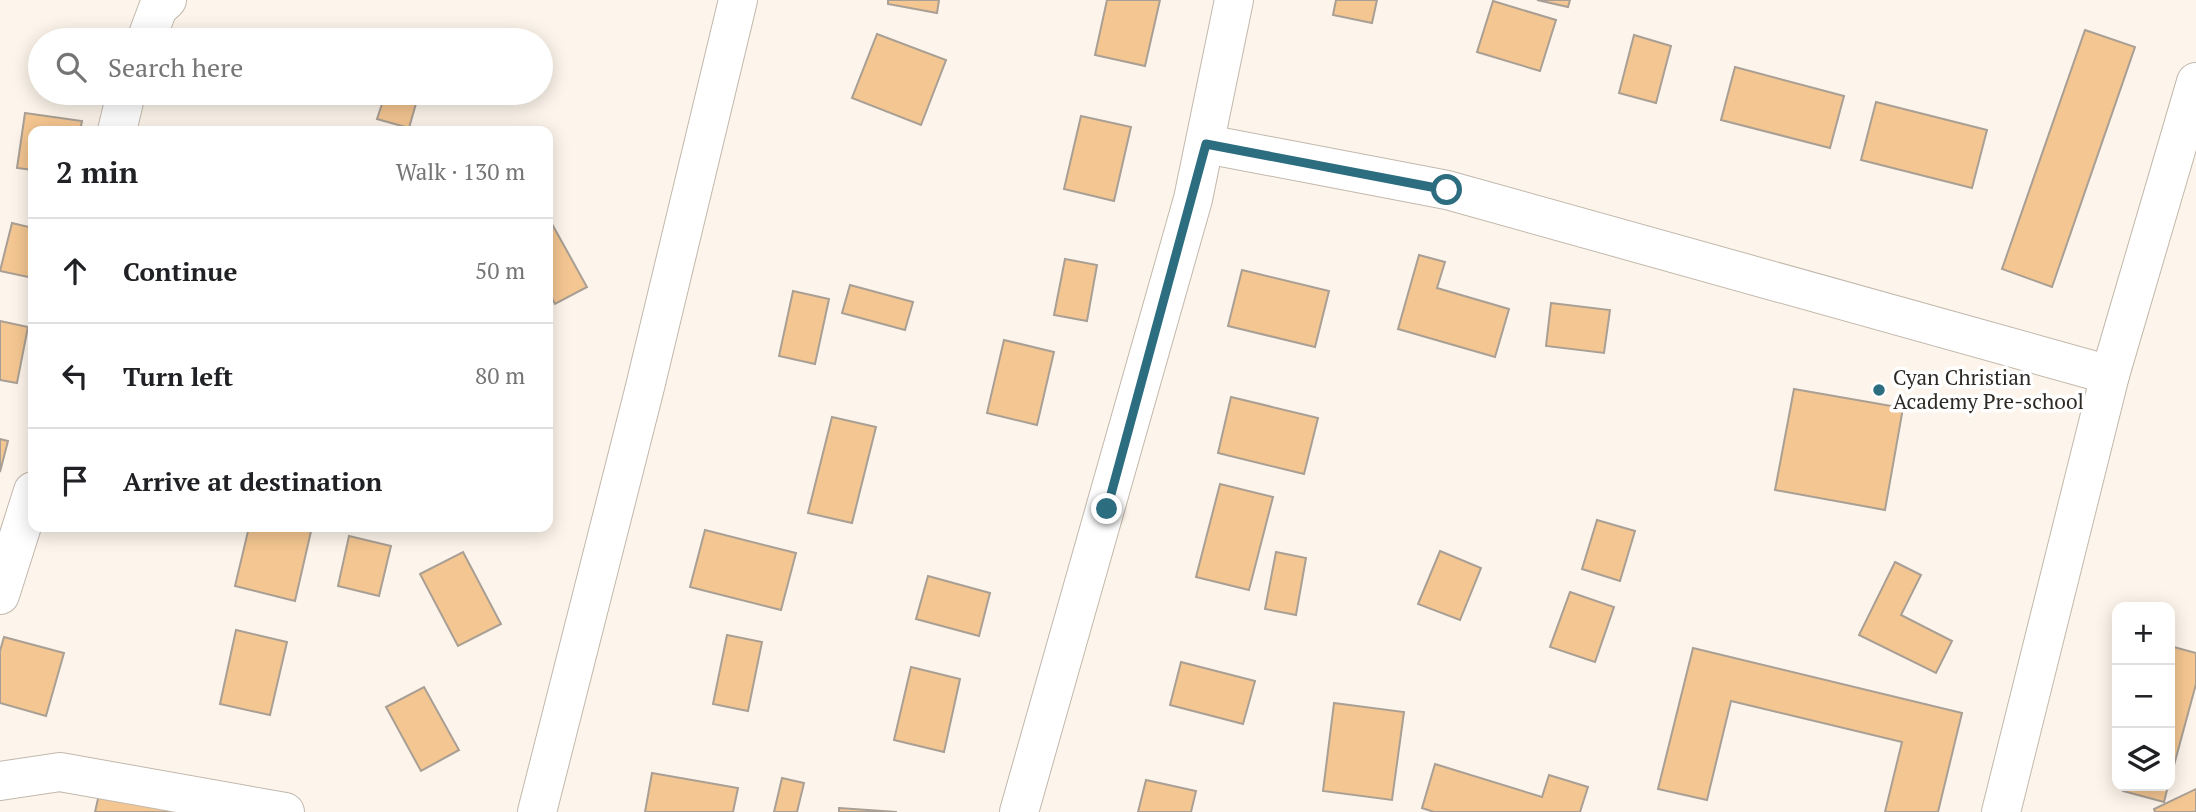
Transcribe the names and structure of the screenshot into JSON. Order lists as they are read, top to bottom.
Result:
{
  "places": ["Cyan Christian Academy Pre-school"],
  "page": {
    "search": "Search here",
    "heading": ["2 min", "Walk · 130 m"],
    "list": [
      ["Continue", "50 m"],
      ["Turn left", "80 m"],
      "Arrive at destination"
    ],
    "map_buttons": ["+", "−"]
  }
}
